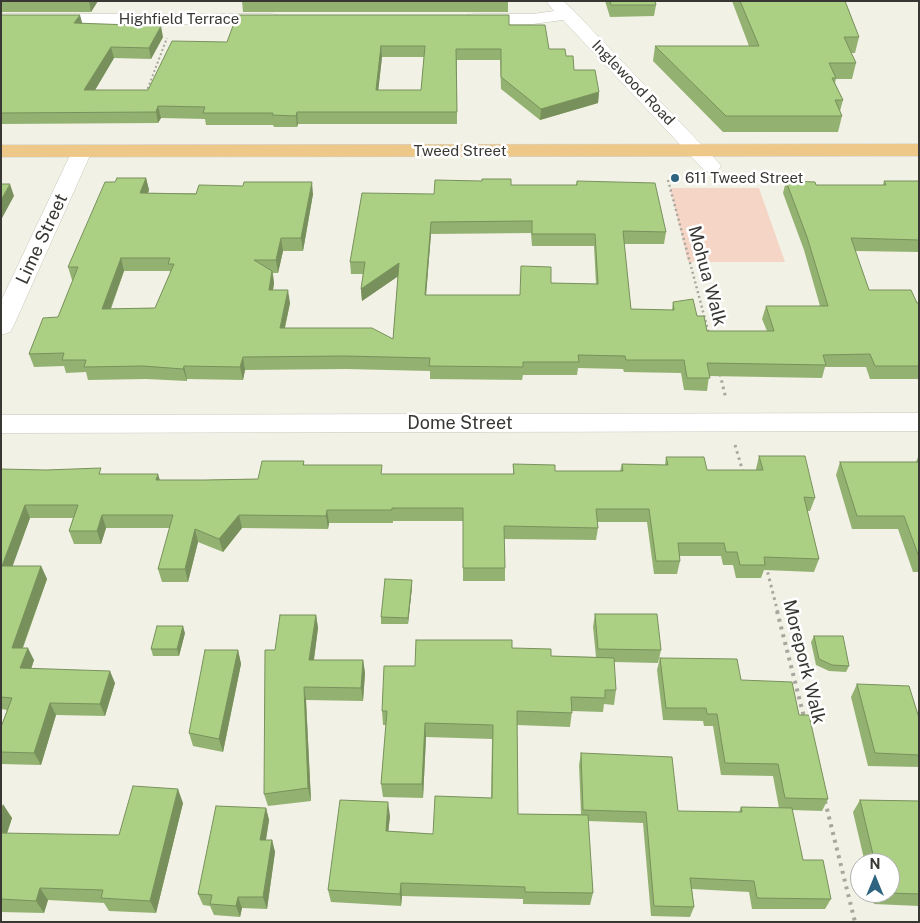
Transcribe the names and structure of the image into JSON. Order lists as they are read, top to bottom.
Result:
{
  "streets": {
    "main road": ["Tweed Street"],
    "street": [
      "Highfield Terrace",
      "Inglewood Road",
      "Lime Street",
      "Dome Street"
    ],
    "path": ["Mohua Walk", "Morepork Walk"]
  },
  "crossings": [
    ["Inglewood Road", "Tweed Street"],
    ["Tweed Street", "Lime Street"]
  ],
  "places": ["611 Tweed Street"],
  "north": "top"
}
